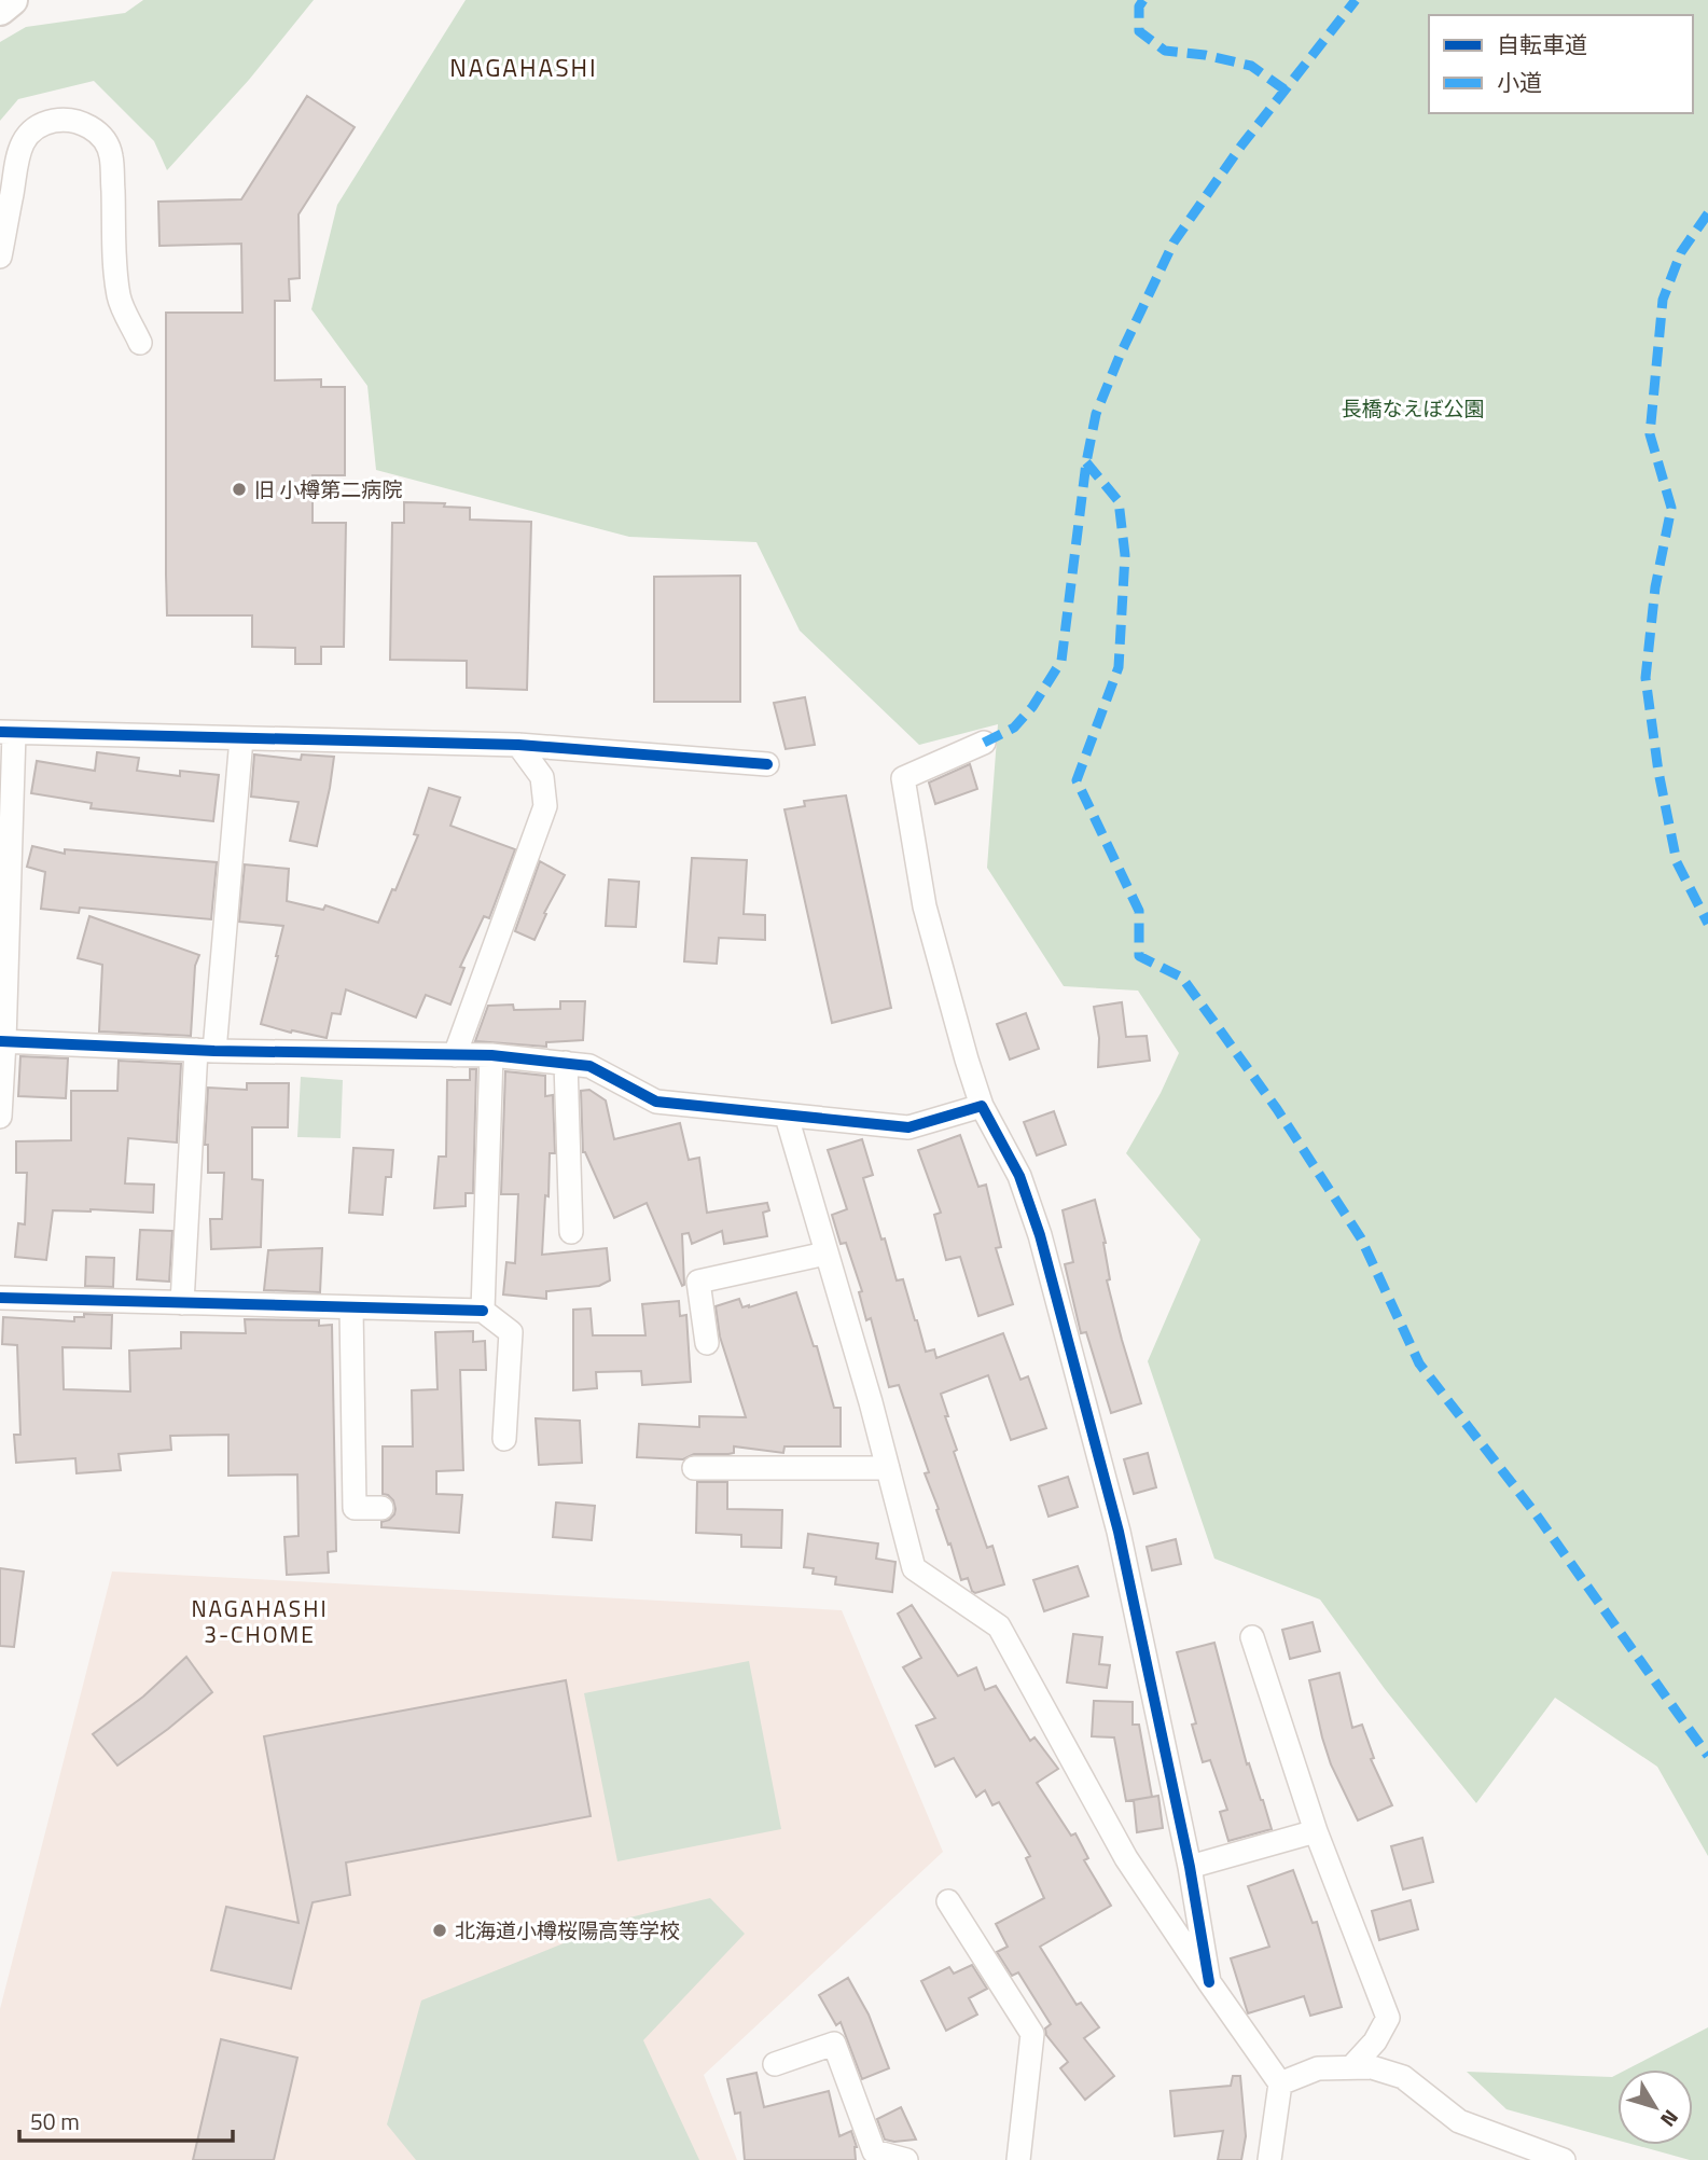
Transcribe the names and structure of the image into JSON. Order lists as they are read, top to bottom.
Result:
{
  "districts": ["NAGAHASHI", "NAGAHASHI 3-CHOME"],
  "parks": ["長橋なえぼ公園"],
  "places": ["旧 小樽第二病院", "北海道小樽桜陽高等学校"],
  "legend": ["自転車道", "小道"],
  "scale_bar": "50 m",
  "north": "bottom right"
}
